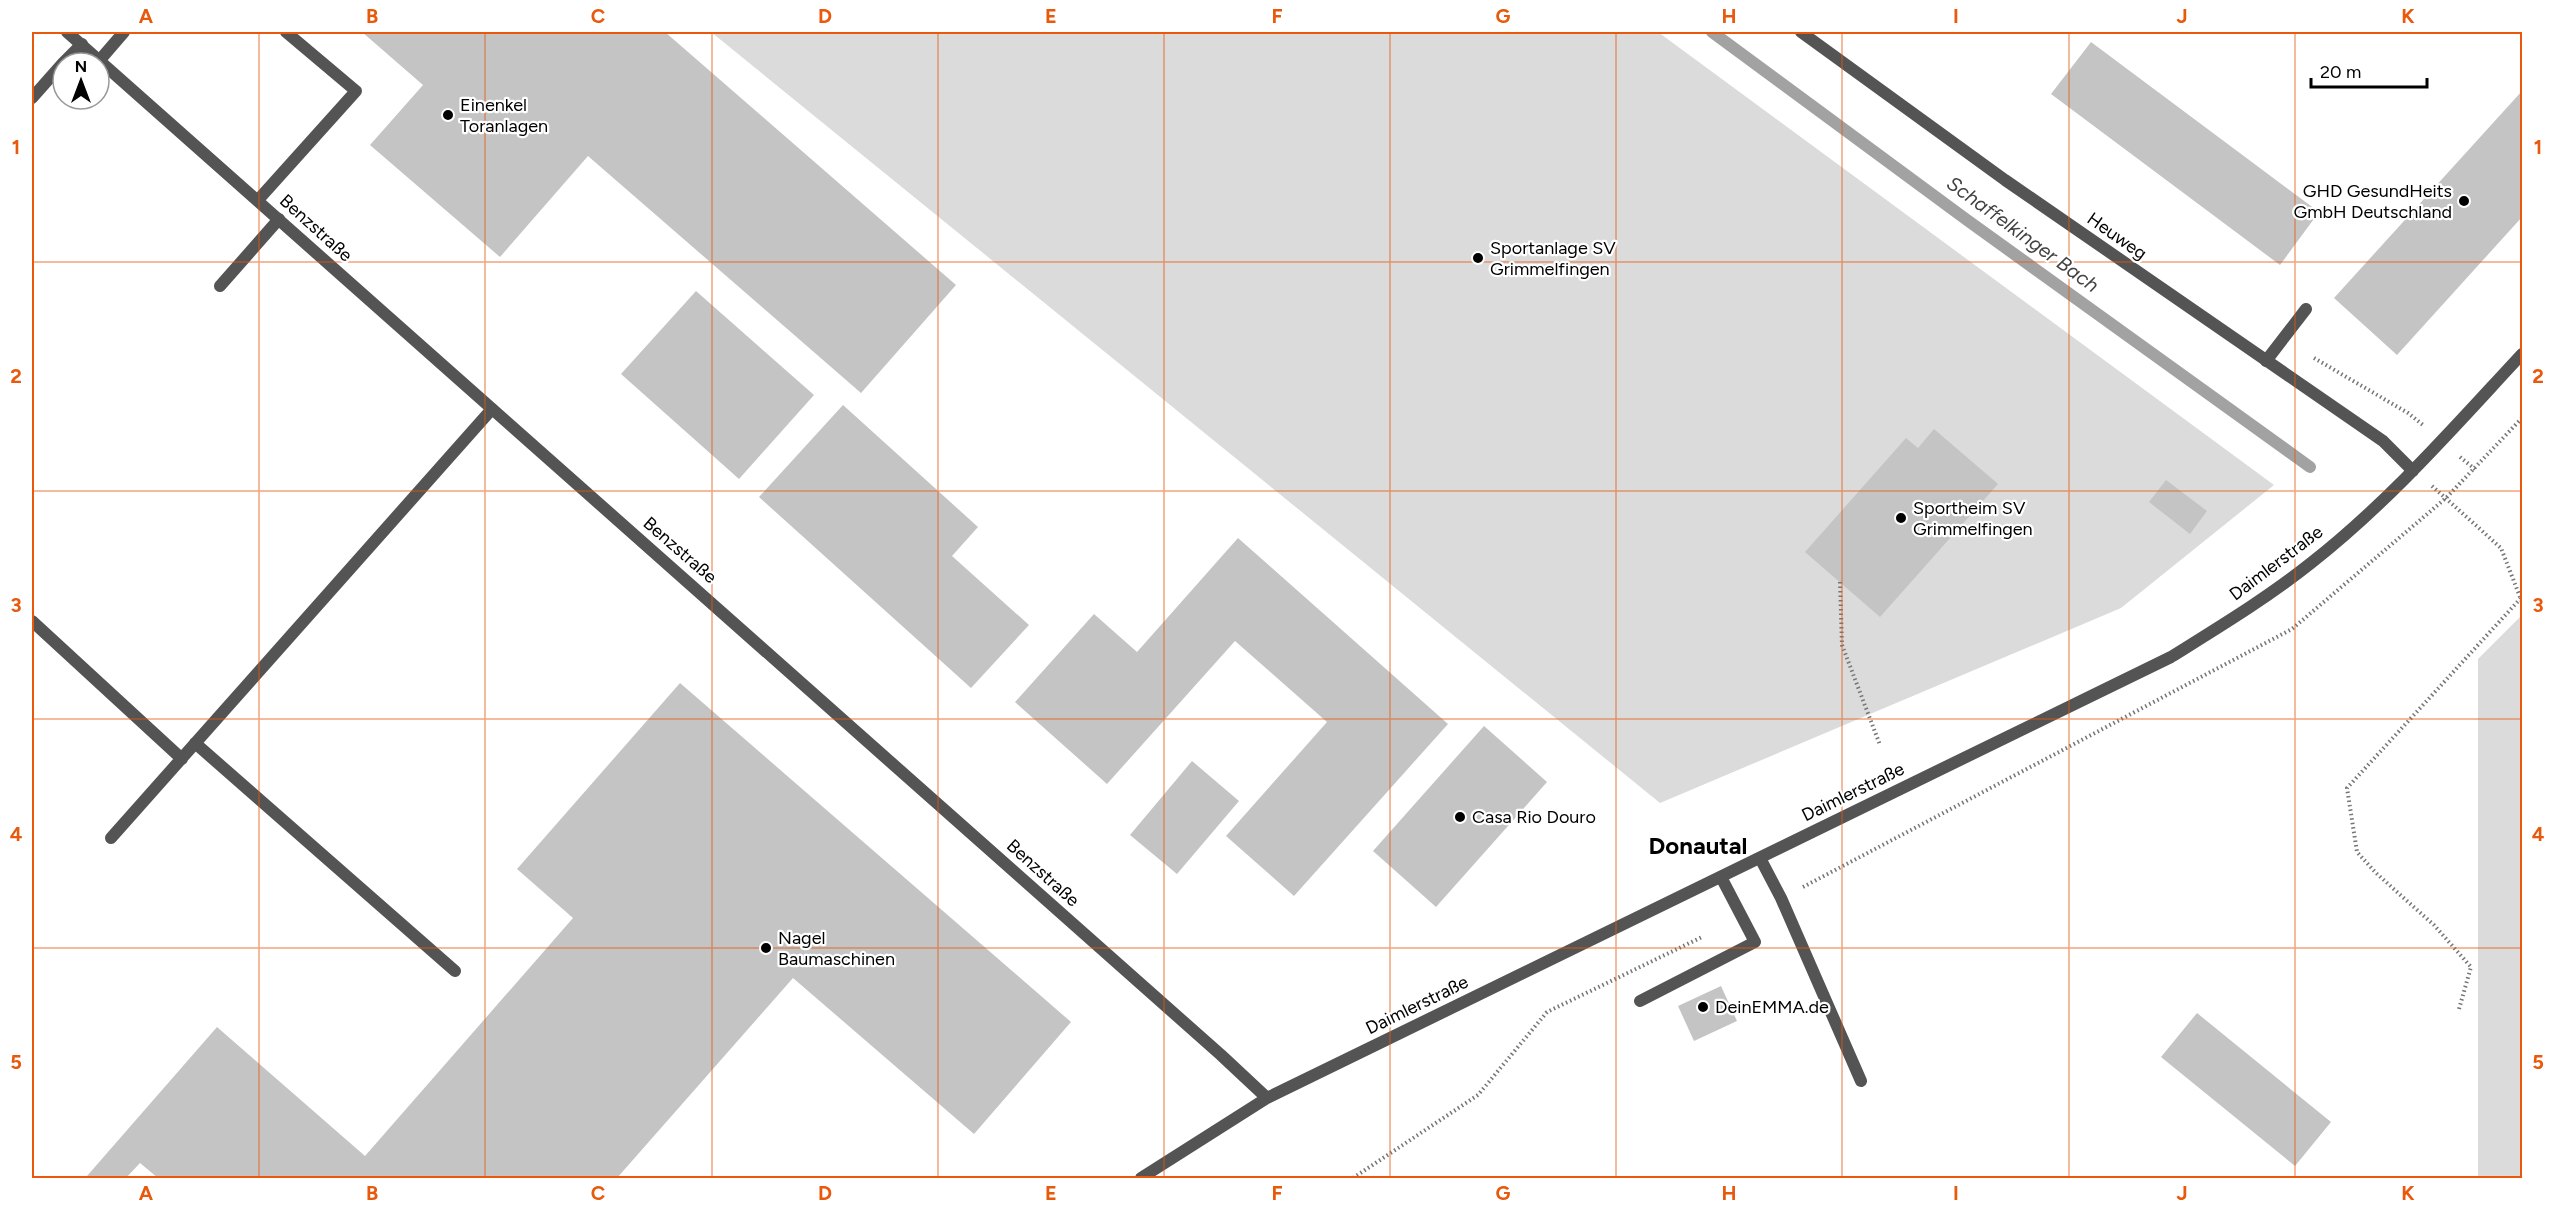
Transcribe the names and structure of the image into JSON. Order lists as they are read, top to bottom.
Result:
{
  "streets": {
    "street": ["Benzstraße", "Heuweg", "Daimlerstraße"]
  },
  "crossings": [
    ["Benzstraße", "Daimlerstraße"],
    ["Heuweg", "Daimlerstraße"]
  ],
  "districts": ["Donautal"],
  "water": ["Schaffelkinger Bach"],
  "places": [
    "Einenkel Toranlagen",
    "GHD GesundHeits GmbH Deutschland",
    "Sportanlage SV Grimmelfingen",
    "Sportheim SV Grimmelfingen",
    "Casa Rio Douro",
    "Nagel Baumaschinen",
    "DeinEMMA.de"
  ],
  "scale_bar": "20 m",
  "north": "top",
  "grid": {
    "columns": [
      "A",
      "B",
      "C",
      "D",
      "E",
      "F",
      "G",
      "H",
      "I",
      "J",
      "K"
    ],
    "rows": [
      "1",
      "2",
      "3",
      "4",
      "5"
    ]
  }
}
